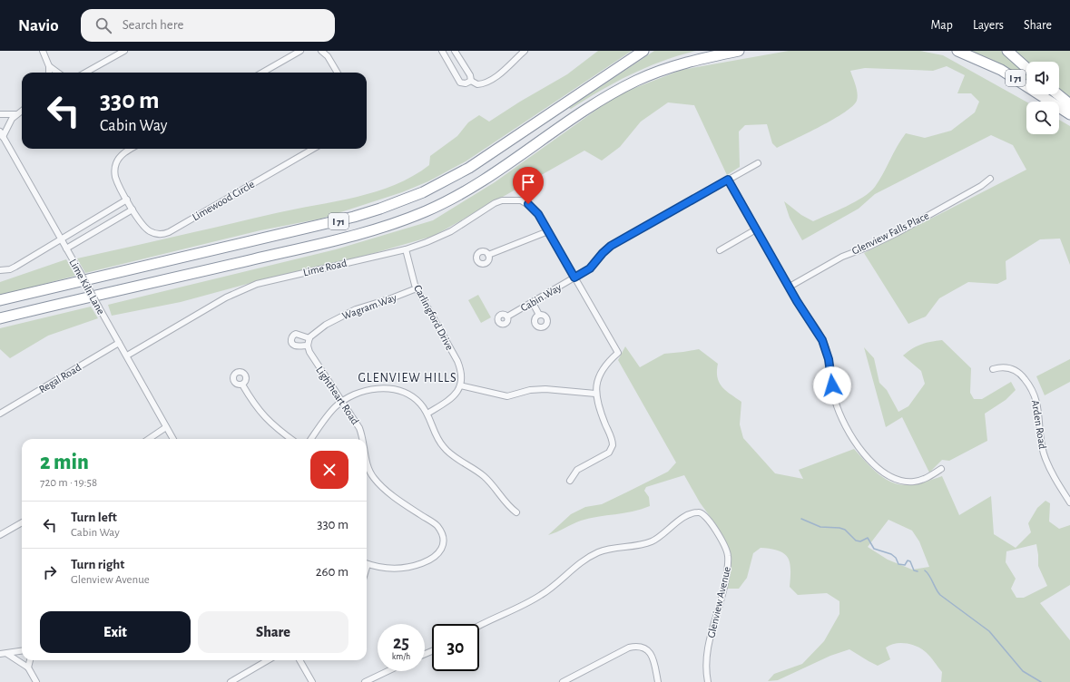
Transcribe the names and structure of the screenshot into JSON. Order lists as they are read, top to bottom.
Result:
{
  "streets": {
    "highway": ["I 71"],
    "street": [
      "Limewood Circle",
      "Glenview Falls Place",
      "Lime Road",
      "Lime Kiln Lane",
      "Cabin Way",
      "Wagram Way",
      "Carlingford Drive",
      "Regal Road",
      "Lightheart Road",
      "Arden Road",
      "Glenview Avenue"
    ]
  },
  "crossings": [
    ["Lime Road", "Lime Kiln Lane"],
    ["Lime Road", "Carlingford Drive"],
    ["Lime Kiln Lane", "Regal Road"],
    ["Wagram Way", "Carlingford Drive"],
    ["Wagram Way", "Lightheart Road"]
  ],
  "districts": ["GLENVIEW HILLS"],
  "page": {
    "header": "Navio",
    "search": "Search here",
    "nav": ["Map", "Layers", "Share"],
    "turn": ["330 m", "Cabin Way"],
    "heading": ["2 min", "720 m · 19:58"],
    "list": [
      {
        "name": "Turn left",
        "note": "Cabin Way",
        "value": "330 m"
      },
      {
        "name": "Turn right",
        "note": "Glenview Avenue",
        "value": "260 m"
      }
    ],
    "buttons": ["Exit", "Share"],
    "speed": "25 km/h",
    "limit": "30"
  }
}
